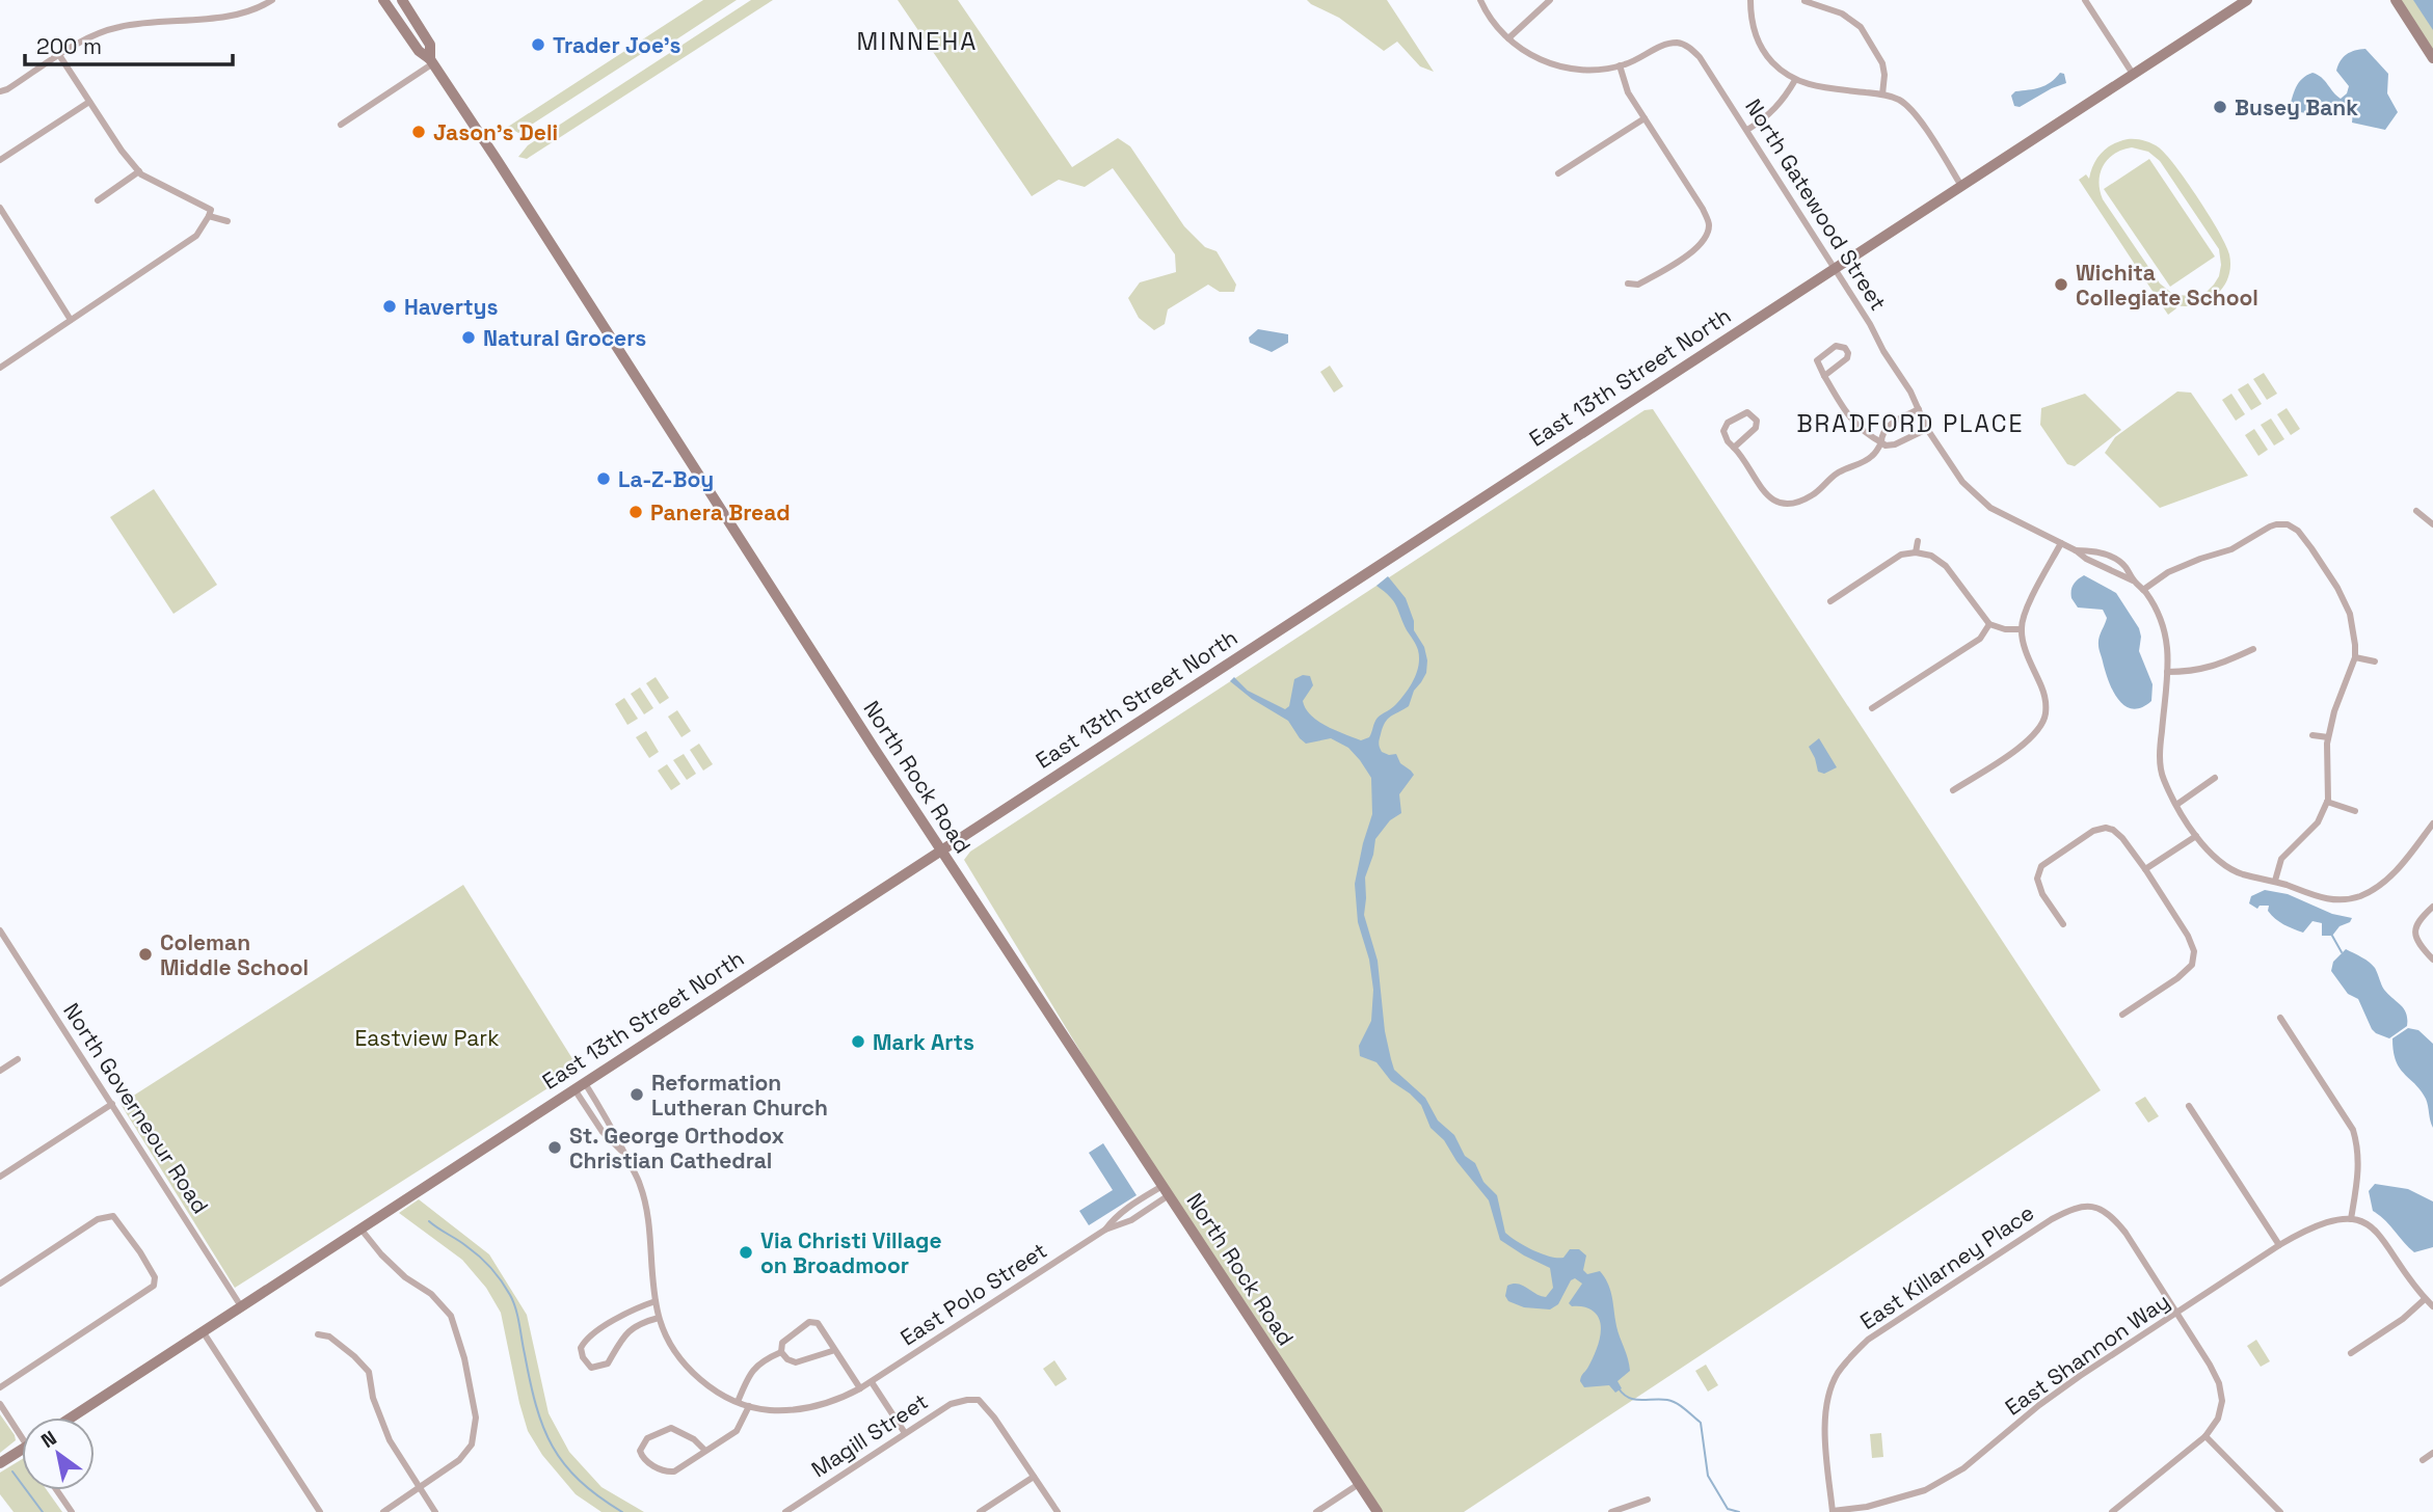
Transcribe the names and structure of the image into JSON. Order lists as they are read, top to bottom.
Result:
{
  "streets": {
    "main road": ["East 13th Street North", "North Rock Road"],
    "street": [
      "North Gatewood Street",
      "North Governeour Road",
      "East Killarney Place",
      "East Polo Street",
      "East Shannon Way",
      "Magill Street"
    ]
  },
  "crossings": [
    ["North Gatewood Street", "East 13th Street North"],
    ["East 13th Street North", "North Rock Road"],
    ["East 13th Street North", "North Governeour Road"],
    ["North Rock Road", "East Polo Street"],
    ["East Killarney Place", "East Shannon Way"]
  ],
  "districts": ["MINNEHA", "BRADFORD PLACE"],
  "parks": ["Eastview Park"],
  "places": [
    "Trader Joe's",
    "Busey Bank",
    "Jason's Deli",
    "Wichita Collegiate School",
    "Havertys",
    "Natural Grocers",
    "La-Z-Boy",
    "Panera Bread",
    "Coleman Middle School",
    "Mark Arts",
    "Reformation Lutheran Church",
    "St. George Orthodox Christian Cathedral",
    "Via Christi Village on Broadmoor"
  ],
  "scale_bar": "200 m",
  "north": "top left"
}
